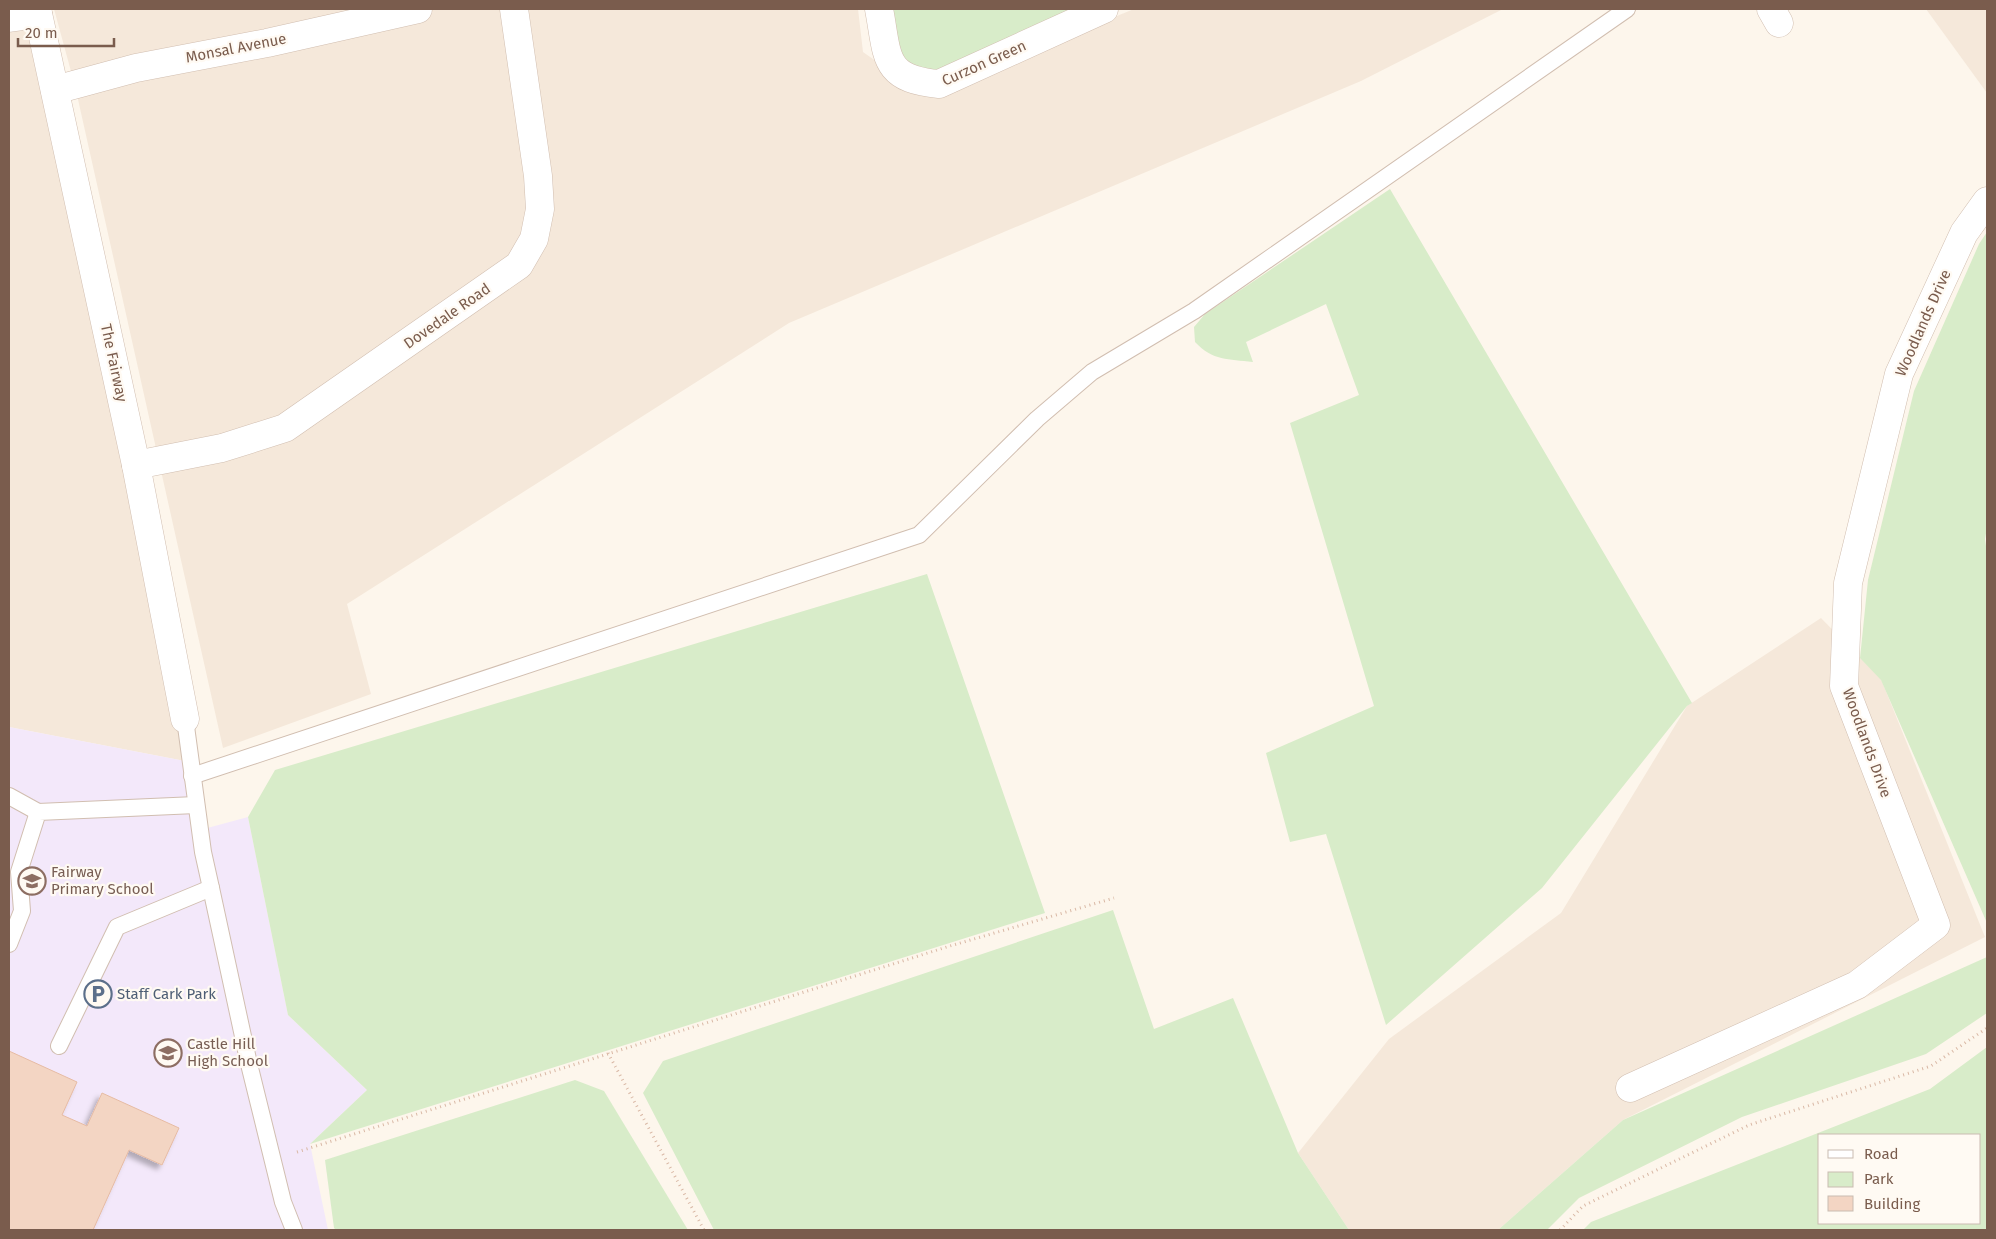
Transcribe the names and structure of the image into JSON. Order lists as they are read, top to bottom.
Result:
{
  "streets": {
    "street": [
      "Monsal Avenue",
      "Curzon Green",
      "Dovedale Road",
      "Woodlands Drive",
      "The Fairway"
    ]
  },
  "crossings": [
    ["Monsal Avenue", "The Fairway"],
    ["Dovedale Road", "The Fairway"]
  ],
  "places": {
    "school or university": ["Fairway Primary School", "Castle Hill High School"],
    "parking": ["Staff Cark Park"]
  },
  "legend": ["Road", "Park", "Building"],
  "scale_bar": "20 m"
}
